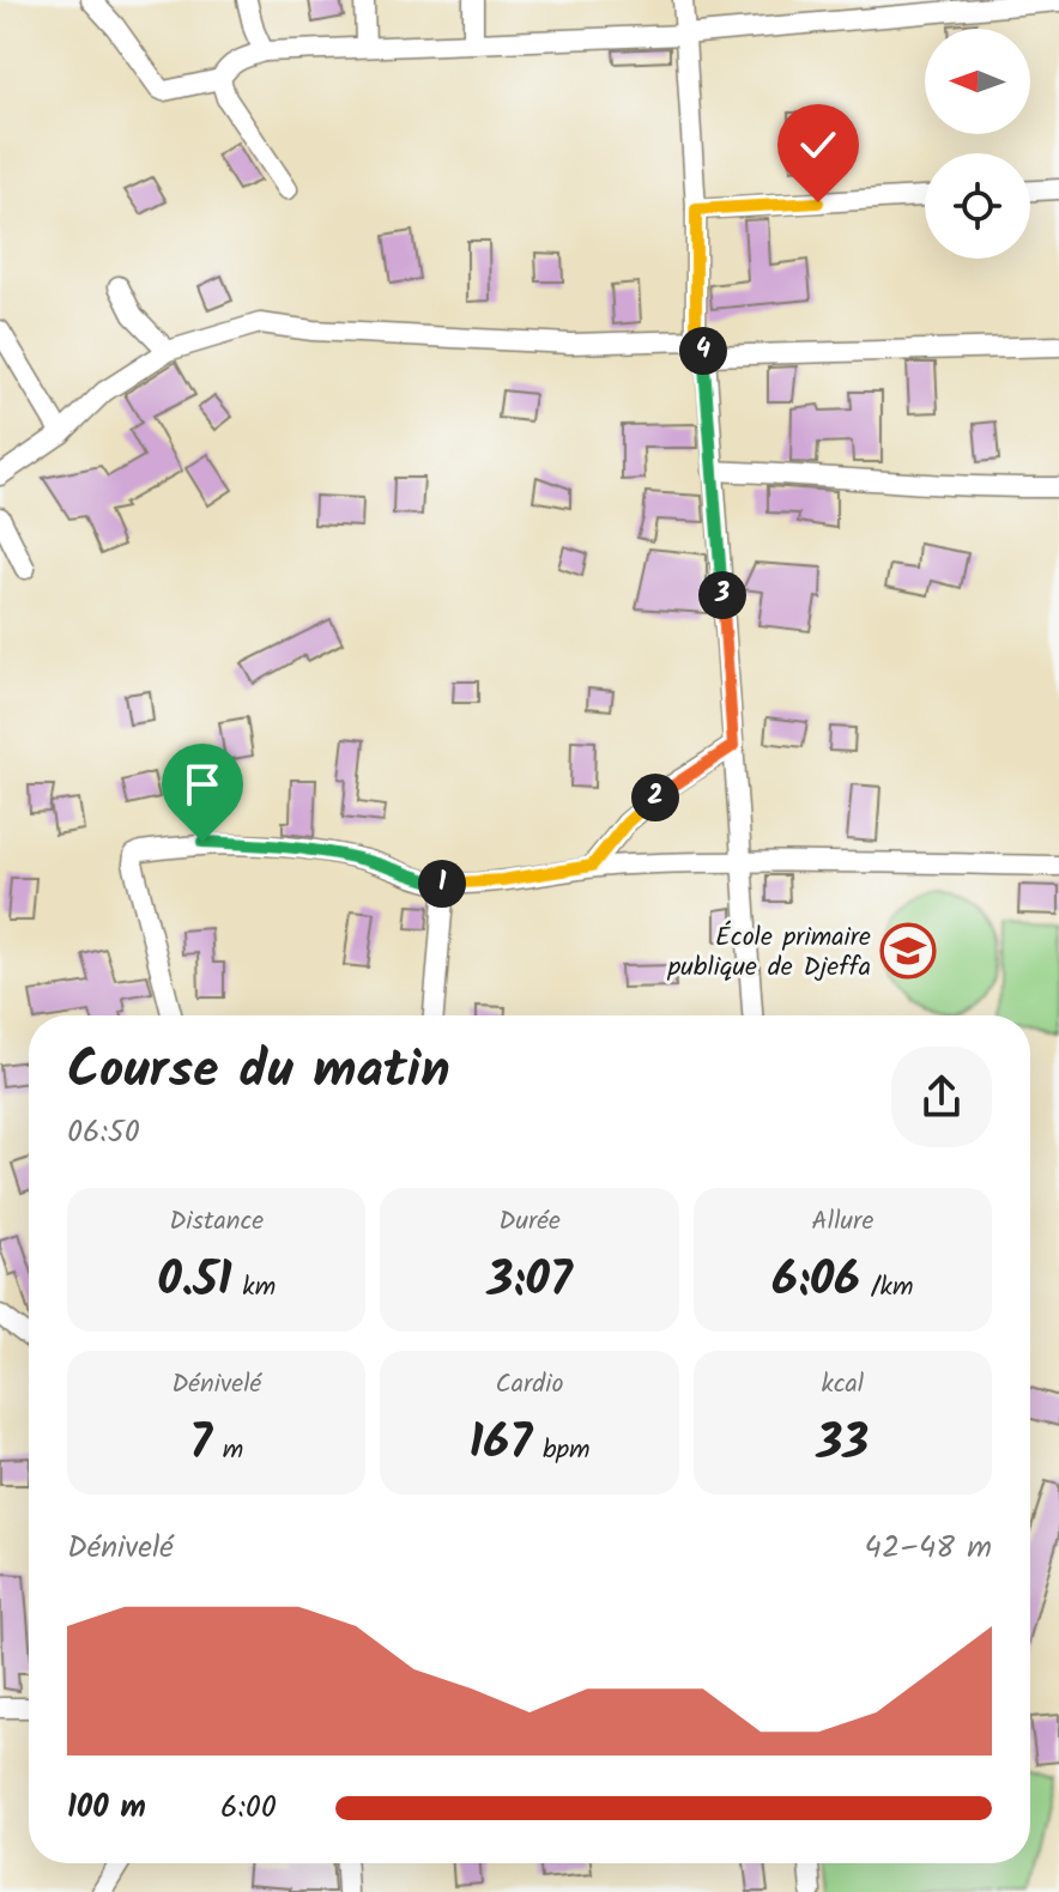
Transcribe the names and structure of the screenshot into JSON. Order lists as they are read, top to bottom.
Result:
{
  "places": {
    "school or university": ["École primaire publique de Djeffa"]
  },
  "north": "left",
  "page": {
    "pins": [
      "4",
      "3",
      "2",
      "1"
    ],
    "heading": ["Course du matin", "06:50"],
    "stats": [
      ["Distance", "0.51 km"],
      ["Durée", "3:07"],
      ["Allure", "6:06 /km"],
      ["Dénivelé", "7 m"],
      ["Cardio", "167 bpm"],
      ["kcal", "33"]
    ],
    "chart": ["Dénivelé", "42–48 m"],
    "list": [
      {
        "name": "100 m",
        "note": "6:00"
      }
    ]
  }
}
